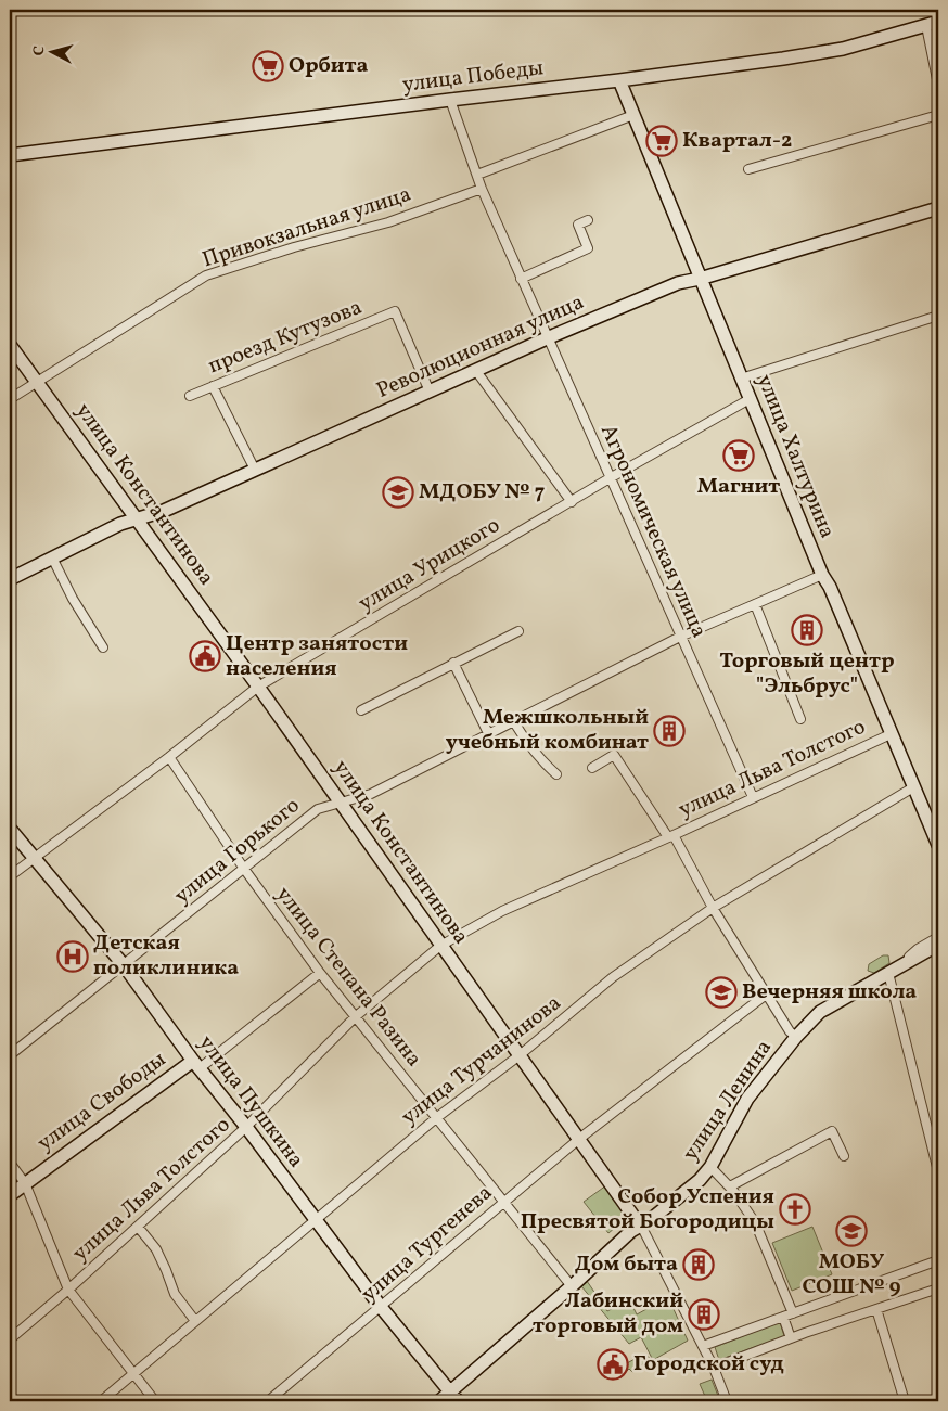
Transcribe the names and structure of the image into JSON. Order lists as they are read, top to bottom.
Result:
{
  "streets": {
    "street": [
      "улица Победы",
      "Привокзальная улица",
      "проезд Кутузова",
      "Революционная улица",
      "улица Халтурина",
      "улица Константинова",
      "Агрономическая улица",
      "улица Урицкого",
      "улица Льва Толстого",
      "улица Горького",
      "улица Степана Разина",
      "улица Турчанинова",
      "улица Ленина",
      "улица Свободы",
      "улица Пушкина",
      "улица Тургенева"
    ]
  },
  "crossings": [
    ["улица Победы", "улица Халтурина"],
    ["улица Победы", "Агрономическая улица"],
    ["Привокзальная улица", "улица Константинова"],
    ["Привокзальная улица", "Агрономическая улица"],
    ["проезд Кутузова", "Революционная улица"],
    ["Революционная улица", "улица Халтурина"],
    ["Революционная улица", "улица Константинова"],
    ["Революционная улица", "Агрономическая улица"],
    ["улица Халтурина", "улица Урицкого"],
    ["улица Халтурина", "улица Льва Толстого"],
    ["улица Халтурина", "улица Горького"],
    ["улица Халтурина", "улица Турчанинова"],
    ["улица Константинова", "улица Урицкого"],
    ["улица Константинова", "улица Льва Толстого"],
    ["улица Константинова", "улица Горького"],
    ["улица Константинова", "улица Турчанинова"],
    ["улица Константинова", "улица Ленина"],
    ["улица Константинова", "улица Тургенева"],
    ["Агрономическая улица", "улица Урицкого"],
    ["Агрономическая улица", "улица Льва Толстого"],
    ["Агрономическая улица", "улица Горького"],
    ["улица Урицкого", "улица Степана Разина"],
    ["улица Урицкого", "улица Пушкина"],
    ["улица Льва Толстого", "улица Степана Разина"],
    ["улица Льва Толстого", "улица Пушкина"],
    ["улица Горького", "улица Степана Разина"],
    ["улица Горького", "улица Пушкина"],
    ["улица Степана Разина", "улица Турчанинова"],
    ["улица Степана Разина", "улица Ленина"],
    ["улица Степана Разина", "улица Свободы"],
    ["улица Степана Разина", "улица Тургенева"],
    ["улица Турчанинова", "улица Пушкина"],
    ["улица Ленина", "улица Пушкина"],
    ["улица Свободы", "улица Пушкина"],
    ["улица Пушкина", "улица Тургенева"]
  ],
  "places": {
    "supermarket": ["Орбита", "Квартал-2", "Магнит"],
    "school or university": ["МДОБУ № 7", "Вечерняя школа", "МОБУ СОШ № 9"],
    "building": [
      "Торговый центр \"Эльбрус\"",
      "Межшкольный учебный комбинат",
      "Дом быта",
      "Лабинский торговый дом"
    ],
    "public building": ["Центр занятости населения", "Городской суд"],
    "hospital": ["Детская поликлиника"],
    "church": ["Собор Успения Пресвятой Богородицы"]
  },
  "north": "left"
}
